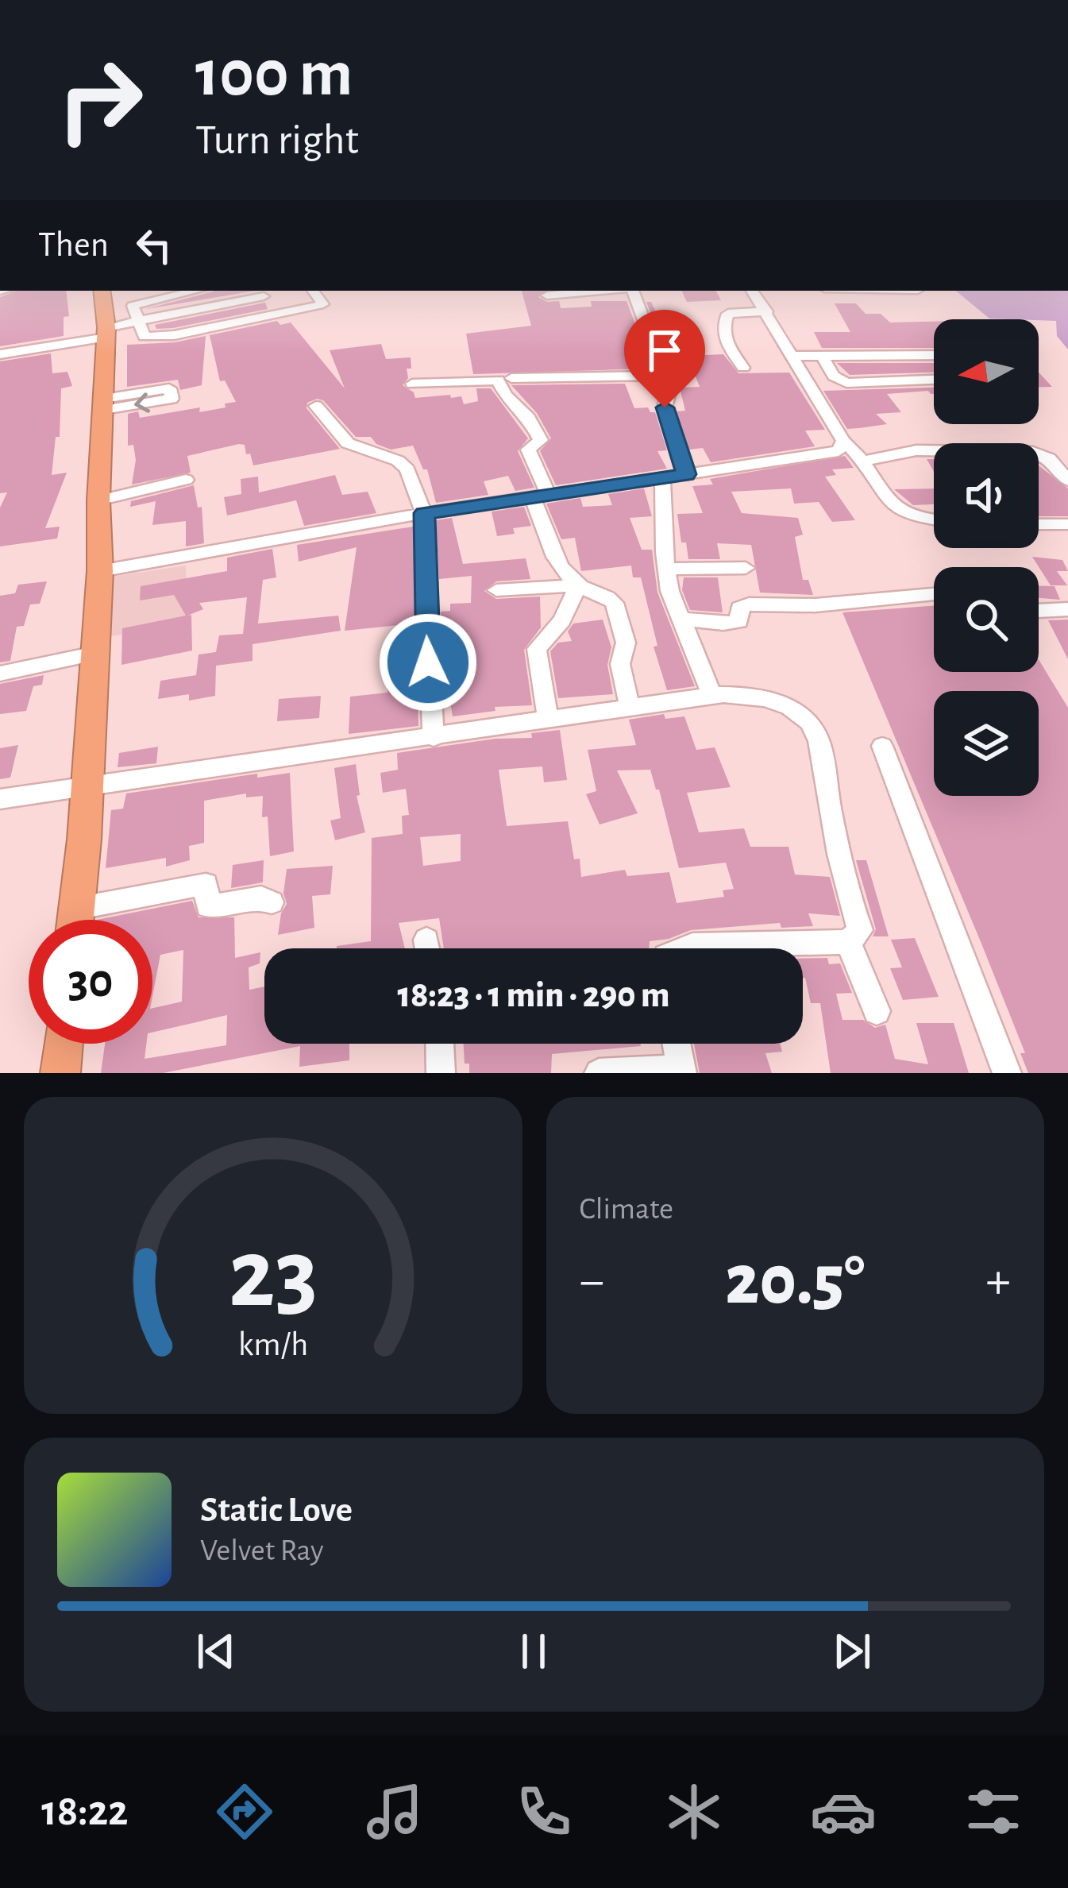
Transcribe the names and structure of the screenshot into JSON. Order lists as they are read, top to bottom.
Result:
{
  "north": "left",
  "page": {
    "turn": ["100 m", "Turn right"],
    "then": "Then",
    "limit": "30",
    "trip": "18:23 · 1 min · 290 m",
    "tile": "Climate",
    "heat": ["−", "20.5°", "+"],
    "song": ["Static Love", "Velvet Ray"],
    "tabs": "18:22",
    "gauge": ["23", "km/h"]
  }
}
